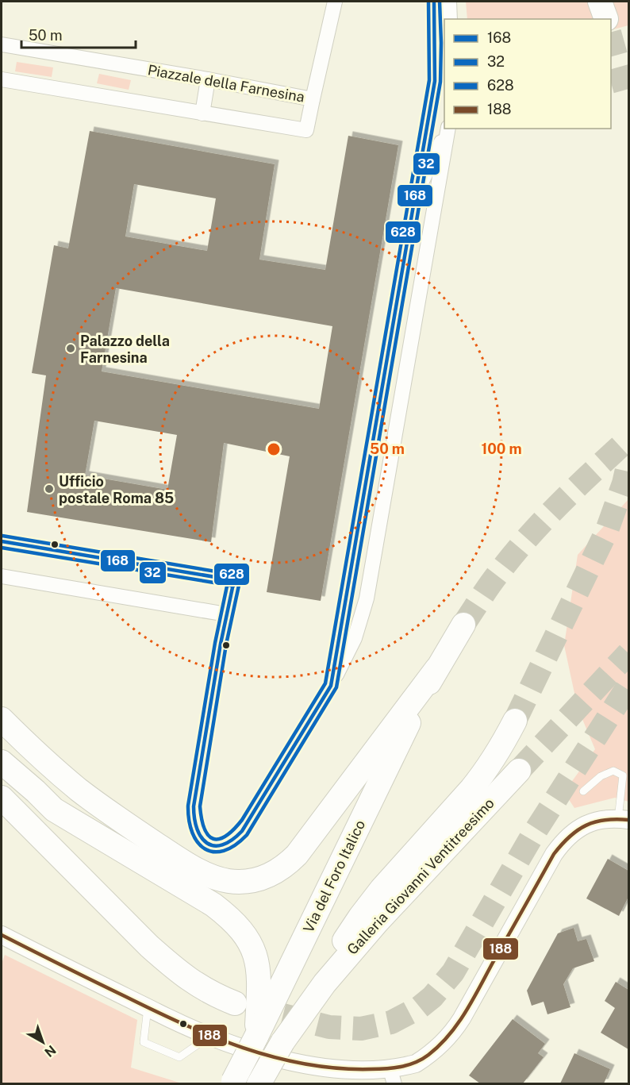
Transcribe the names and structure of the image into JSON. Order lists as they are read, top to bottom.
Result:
{
  "streets": {
    "highway": ["Via del Foro Italico", "Galleria Giovanni Ventitreesimo"],
    "street": ["Piazzale della Farnesina"]
  },
  "places": ["Palazzo della Farnesina", "Ufficio postale Roma 85"],
  "lines": [
    "transit line 168",
    "transit line 32",
    "transit line 628",
    "transit line 188"
  ],
  "legend": [
    "168",
    "32",
    "628",
    "188"
  ],
  "scale_bar": "50 m",
  "north": "bottom right",
  "rings": ["50 m", "100 m"]
}
